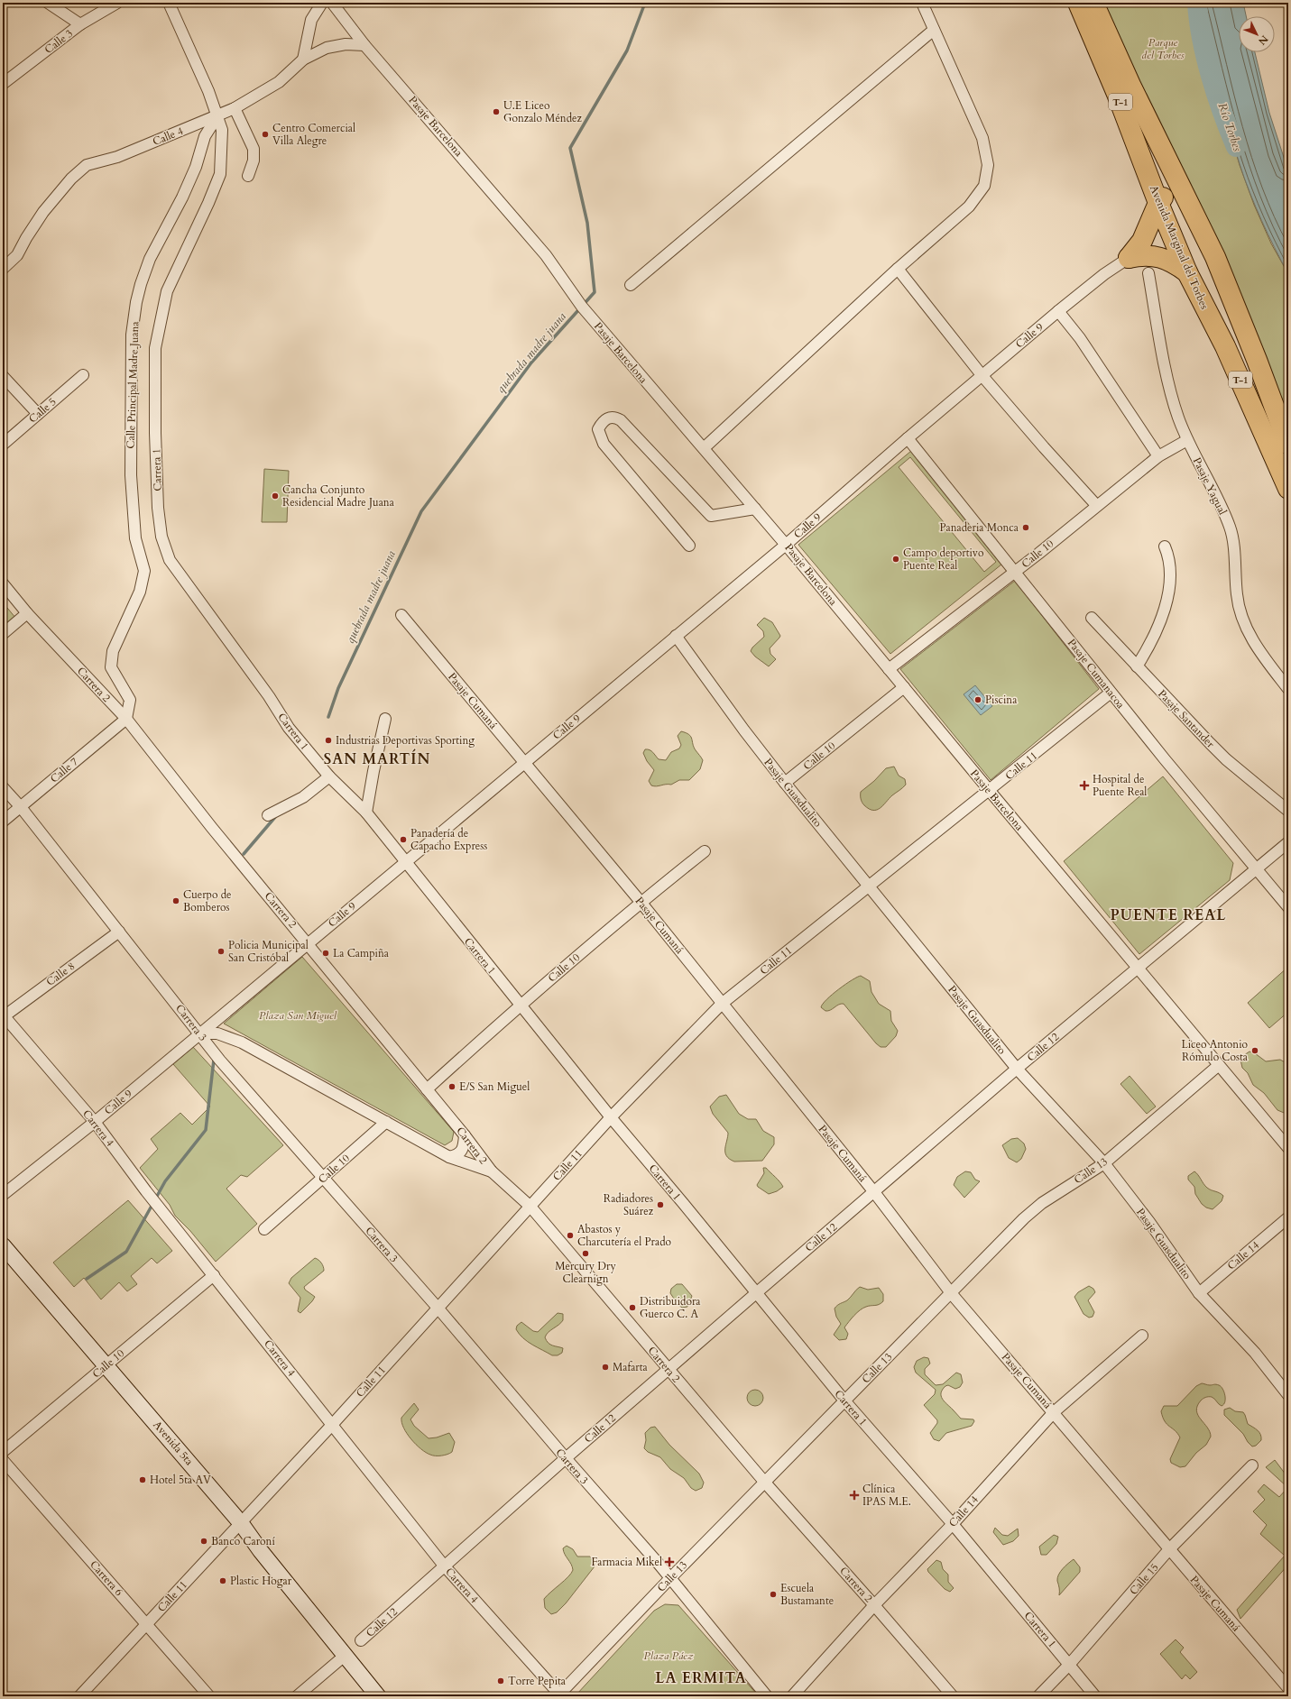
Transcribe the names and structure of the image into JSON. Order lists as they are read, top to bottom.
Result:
{
  "streets": {
    "highway": ["T-1", "Avenida Marginal del Torbes"],
    "street": [
      "Calle 3",
      "Pasaje Barcelona",
      "Calle 4",
      "Calle 9",
      "Calle Principal Madre Juana",
      "Calle 5",
      "Carrera 1",
      "Pasaje Yagual",
      "Calle 10",
      "Pasaje Cumanacoa",
      "Carrera 2",
      "Pasaje Cumaná",
      "Pasaje Santander",
      "Calle 11",
      "Calle 7",
      "Pasaje Guasdualito",
      "Calle 8",
      "Carrera 3",
      "Calle 12",
      "Carrera 4",
      "Calle 13",
      "Calle 14",
      "Avenida 5ta",
      "Carrera 6",
      "Calle 15"
    ]
  },
  "crossings": [
    ["Pasaje Barcelona", "Calle 4"],
    ["Pasaje Barcelona", "Calle 9"],
    ["Pasaje Barcelona", "Calle 10"],
    ["Pasaje Barcelona", "Calle 11"],
    ["Pasaje Barcelona", "Calle 12"],
    ["Pasaje Barcelona", "Calle 13"],
    ["Calle 4", "Calle Principal Madre Juana"],
    ["Calle 4", "Carrera 1"],
    ["Calle 9", "Carrera 1"],
    ["Calle 9", "Pasaje Cumanacoa"],
    ["Calle 9", "Carrera 2"],
    ["Calle 9", "Pasaje Cumaná"],
    ["Calle 9", "Pasaje Guasdualito"],
    ["Calle 9", "Carrera 3"],
    ["Calle 9", "Carrera 4"],
    ["Calle Principal Madre Juana", "Carrera 1"],
    ["Calle Principal Madre Juana", "Carrera 2"],
    ["Calle Principal Madre Juana", "Calle 7"],
    ["Carrera 1", "Calle 10"],
    ["Carrera 1", "Calle 11"],
    ["Carrera 1", "Calle 12"],
    ["Carrera 1", "Calle 13"],
    ["Carrera 1", "Calle 14"],
    ["Carrera 1", "Calle 15"],
    ["Pasaje Yagual", "Calle 10"],
    ["Calle 10", "Pasaje Cumanacoa"],
    ["Calle 10", "Carrera 2"],
    ["Calle 10", "Pasaje Cumaná"],
    ["Calle 10", "Pasaje Guasdualito"],
    ["Calle 10", "Carrera 3"],
    ["Calle 10", "Carrera 4"],
    ["Calle 10", "Avenida 5ta"],
    ["Pasaje Cumanacoa", "Calle 11"],
    ["Pasaje Cumanacoa", "Calle 12"],
    ["Carrera 2", "Calle 11"],
    ["Carrera 2", "Calle 7"],
    ["Carrera 2", "Calle 12"],
    ["Carrera 2", "Calle 13"],
    ["Carrera 2", "Calle 14"],
    ["Pasaje Cumaná", "Calle 11"],
    ["Pasaje Cumaná", "Calle 12"],
    ["Pasaje Cumaná", "Calle 13"],
    ["Pasaje Cumaná", "Calle 14"],
    ["Pasaje Cumaná", "Calle 15"],
    ["Calle 11", "Pasaje Guasdualito"],
    ["Calle 11", "Carrera 3"],
    ["Calle 11", "Carrera 4"],
    ["Calle 11", "Avenida 5ta"],
    ["Calle 11", "Carrera 6"],
    ["Calle 7", "Carrera 3"],
    ["Pasaje Guasdualito", "Calle 12"],
    ["Pasaje Guasdualito", "Calle 13"],
    ["Pasaje Guasdualito", "Calle 14"],
    ["Calle 8", "Carrera 3"],
    ["Calle 8", "Carrera 4"],
    ["Carrera 3", "Calle 12"],
    ["Carrera 3", "Calle 13"],
    ["Calle 12", "Carrera 4"],
    ["Carrera 4", "Calle 13"]
  ],
  "districts": ["SAN MARTÍN", "PUENTE REAL", "LA ERMITA"],
  "water": ["Río Torbes", "quebrada madre juana"],
  "parks": ["Parque del Torbes", "Plaza San Miguel", "Plaza Páez"],
  "places": {
    "other": [
      "U.E Liceo Gonzalo Méndez",
      "Centro Comercial Villa Alegre",
      "Cancha Conjunto Residencial Madre Juana",
      "Panaderia Monca",
      "Campo deportivo Puente Real",
      "Piscina",
      "Industrias Deportivas Sporting",
      "Panadería de Capacho Express",
      "Cuerpo de Bomberos",
      "Policia Municipal San Cristóbal",
      "La Campiña",
      "Liceo Antonio Rómulo Costa",
      "E/S San Miguel",
      "Radiadores Suárez",
      "Abastos y Charcutería el Prado",
      "Mercury Dry Clearnign",
      "Distribuidora Guerco C. A",
      "Mafarta",
      "Hotel 5ta AV",
      "Banco Caroní",
      "Plastic Hogar",
      "Escuela Bustamante",
      "Torre Pepita"
    ],
    "health": ["Hospital de Puente Real", "Clínica IPAS M.E.", "Farmacia Mikel"]
  },
  "north": "bottom right"
}
